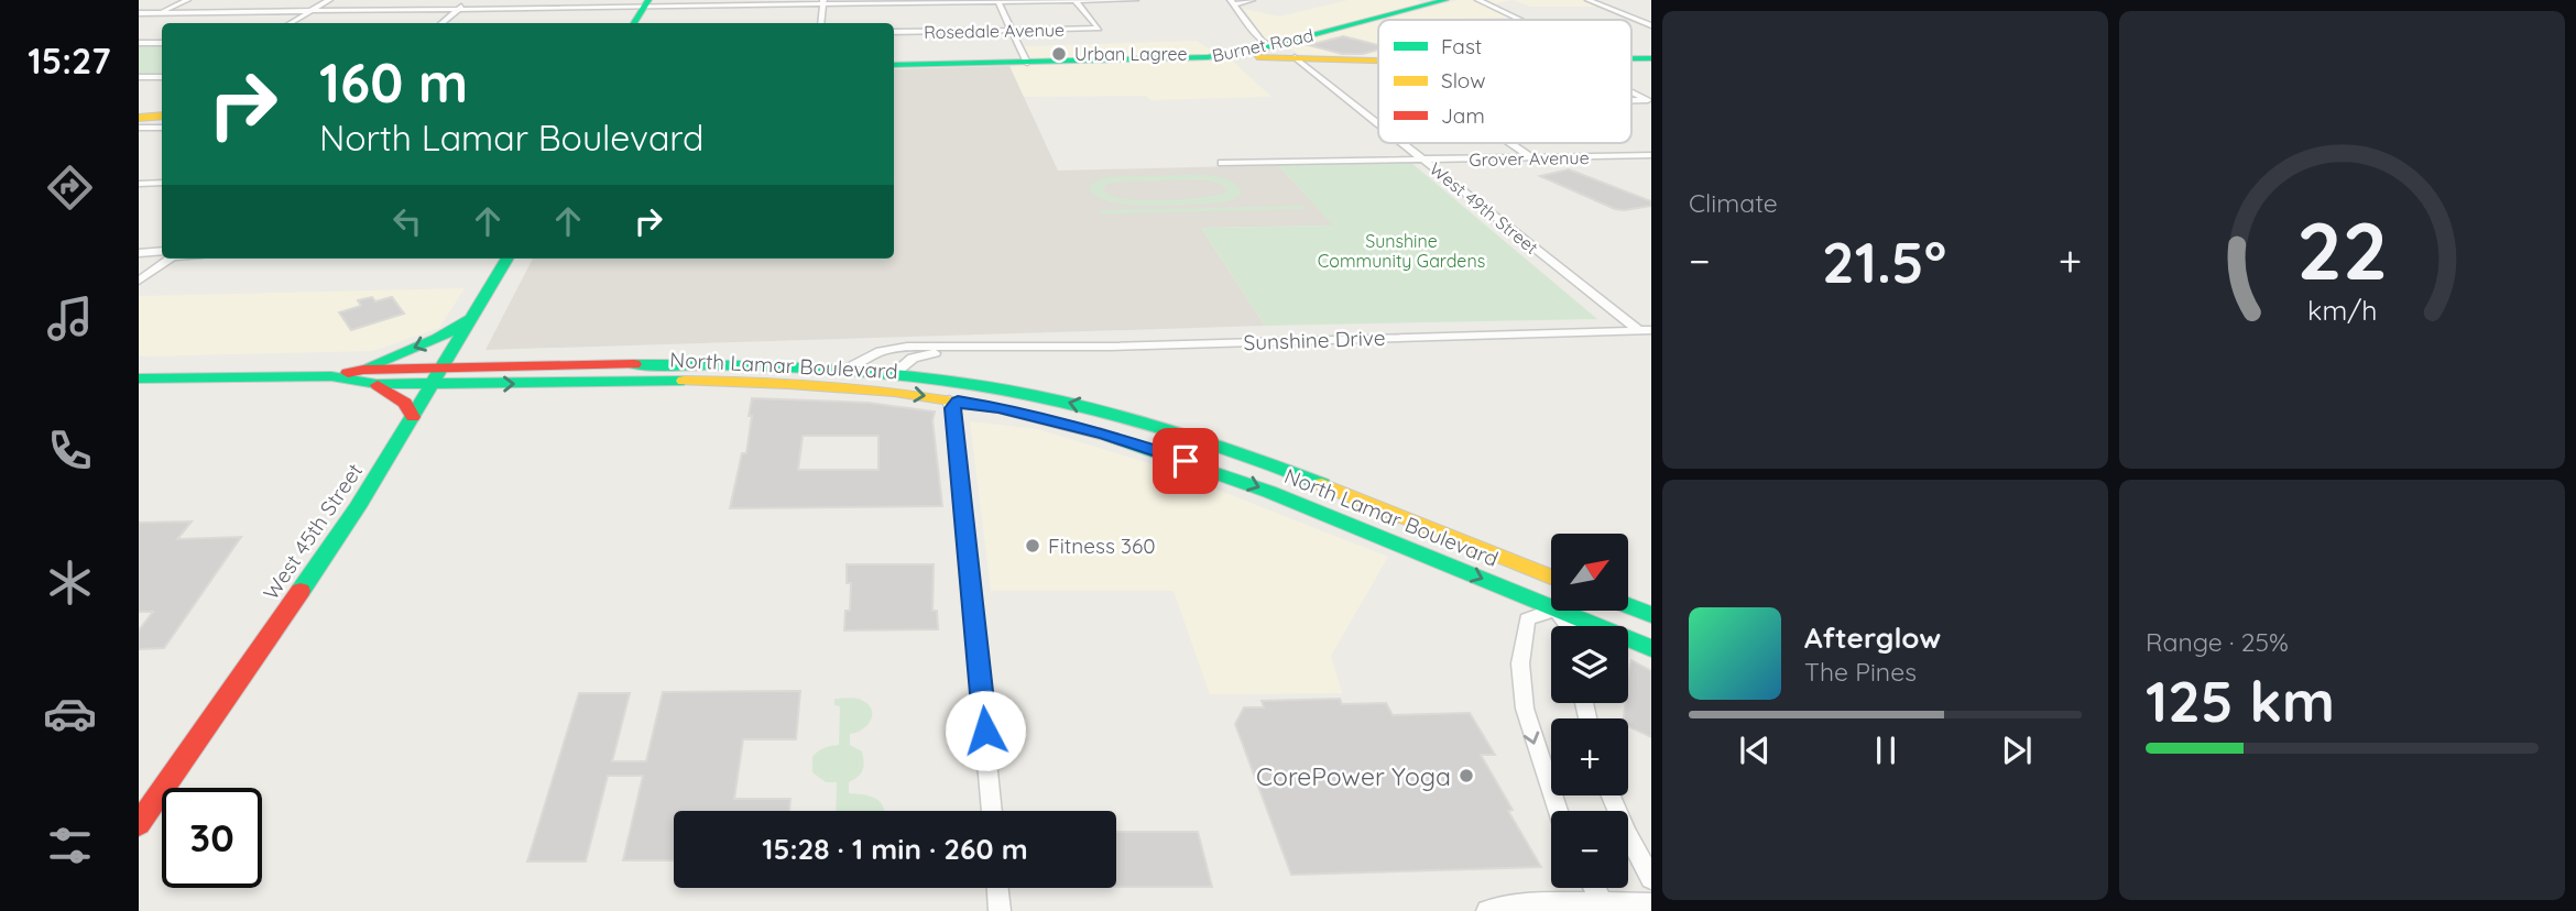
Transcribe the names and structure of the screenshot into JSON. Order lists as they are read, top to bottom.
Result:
{
  "streets": {
    "main road": [
      "Burnet Road",
      "West 49th Street",
      "North Lamar Boulevard",
      "West 45th Street"
    ],
    "street": ["Rosedale Avenue", "Grover Avenue", "Sunshine Drive"]
  },
  "crossings": [
    ["Burnet Road", "West 49th Street"],
    ["Grover Avenue", "West 49th Street"],
    ["West 49th Street", "Sunshine Drive"],
    ["Sunshine Drive", "North Lamar Boulevard"],
    ["North Lamar Boulevard", "West 45th Street"]
  ],
  "parks": ["Sunshine Community Gardens"],
  "places": ["Urban Lagree", "Fitness 360", "CorePower Yoga"],
  "legend": ["Fast", "Slow", "Jam"],
  "north": "top right",
  "page": {
    "tabs": "15:27",
    "tile": [
      "Climate",
      ["Range · 25%", "125 km"]
    ],
    "turn": ["160 m", "North Lamar Boulevard"],
    "heat": ["−", "21.5°", "+"],
    "map_buttons": ["+", "−"],
    "song": ["Afterglow", "The Pines"],
    "limit": "30",
    "trip": "15:28 · 1 min · 260 m",
    "gauge": ["22", "km/h"]
  }
}
